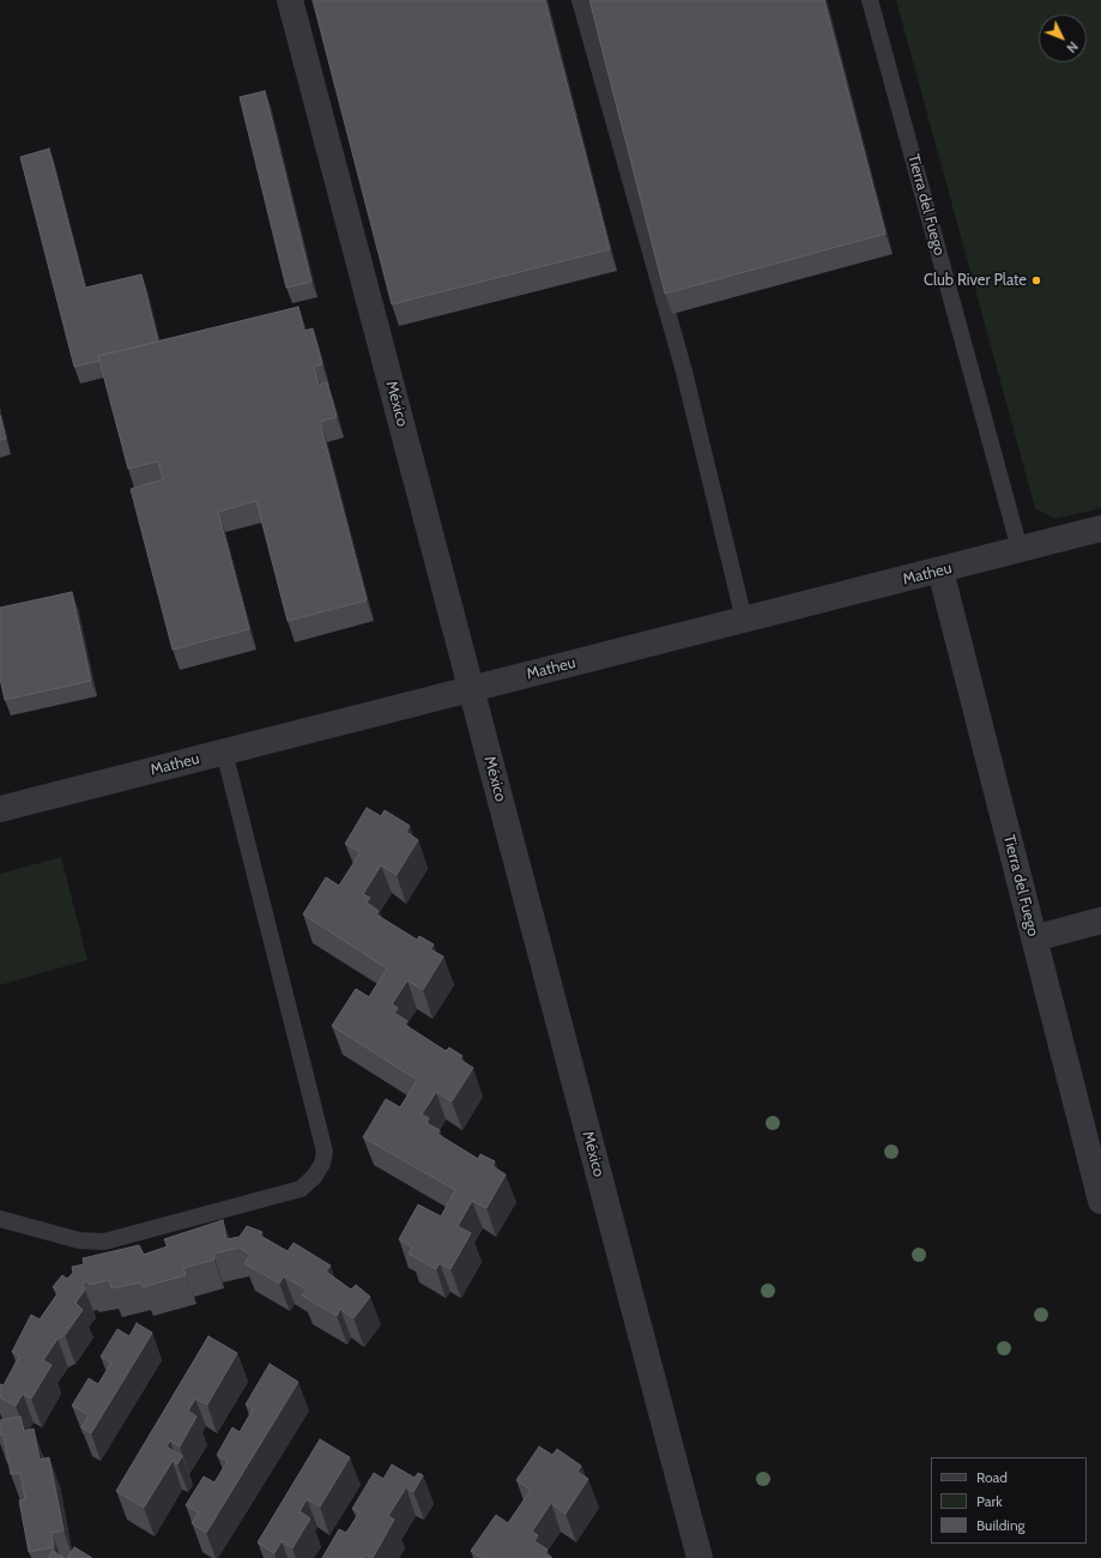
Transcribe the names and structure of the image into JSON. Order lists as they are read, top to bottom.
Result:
{
  "streets": {
    "street": ["Tierra del Fuego", "México", "Matheu"]
  },
  "crossings": [
    ["Tierra del Fuego", "Matheu"],
    ["México", "Matheu"]
  ],
  "places": ["Club River Plate"],
  "legend": ["Road", "Park", "Building"],
  "north": "bottom right"
}
